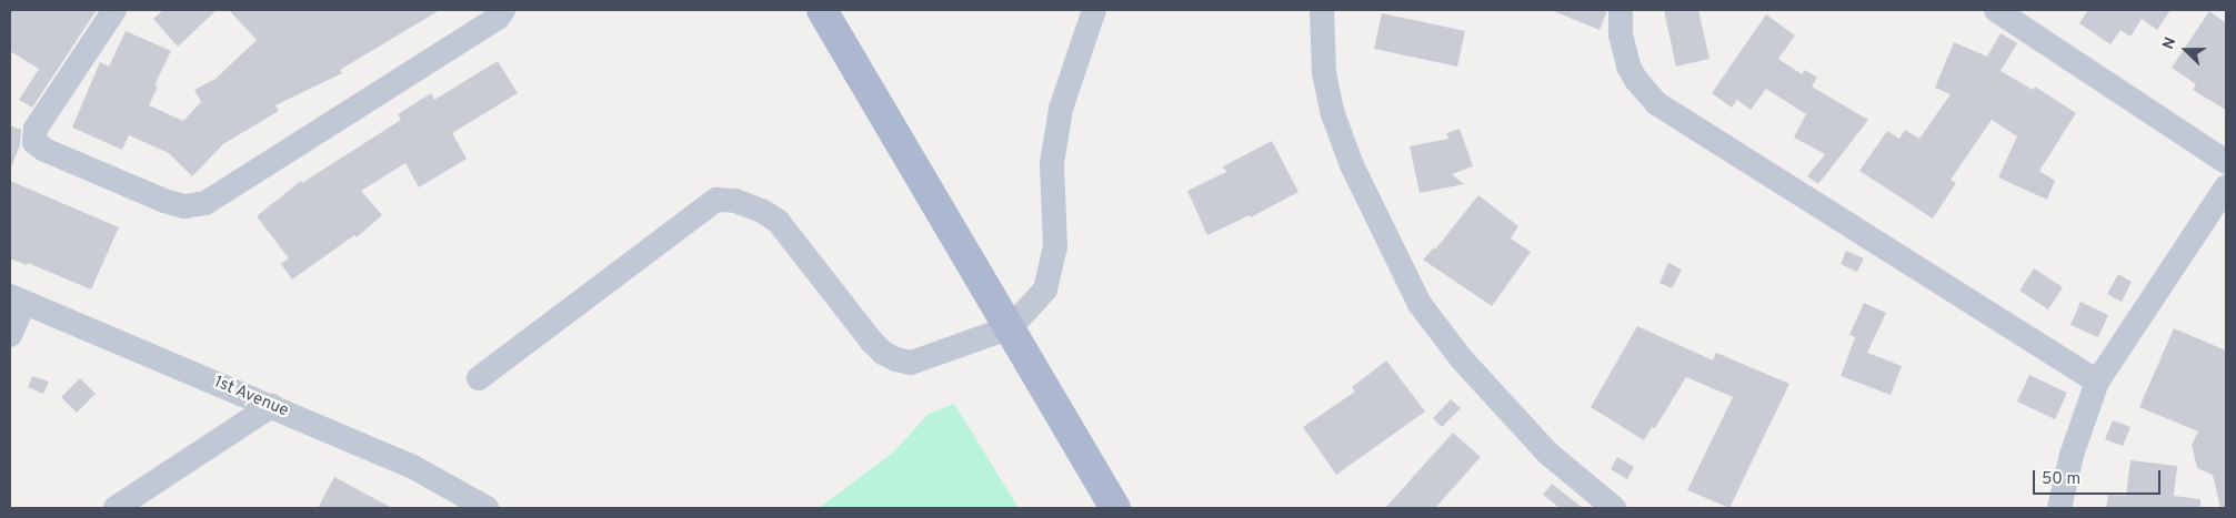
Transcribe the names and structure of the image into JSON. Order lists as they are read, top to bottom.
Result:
{
  "streets": {
    "street": ["1st Avenue"]
  },
  "scale_bar": "50 m",
  "north": "left"
}
